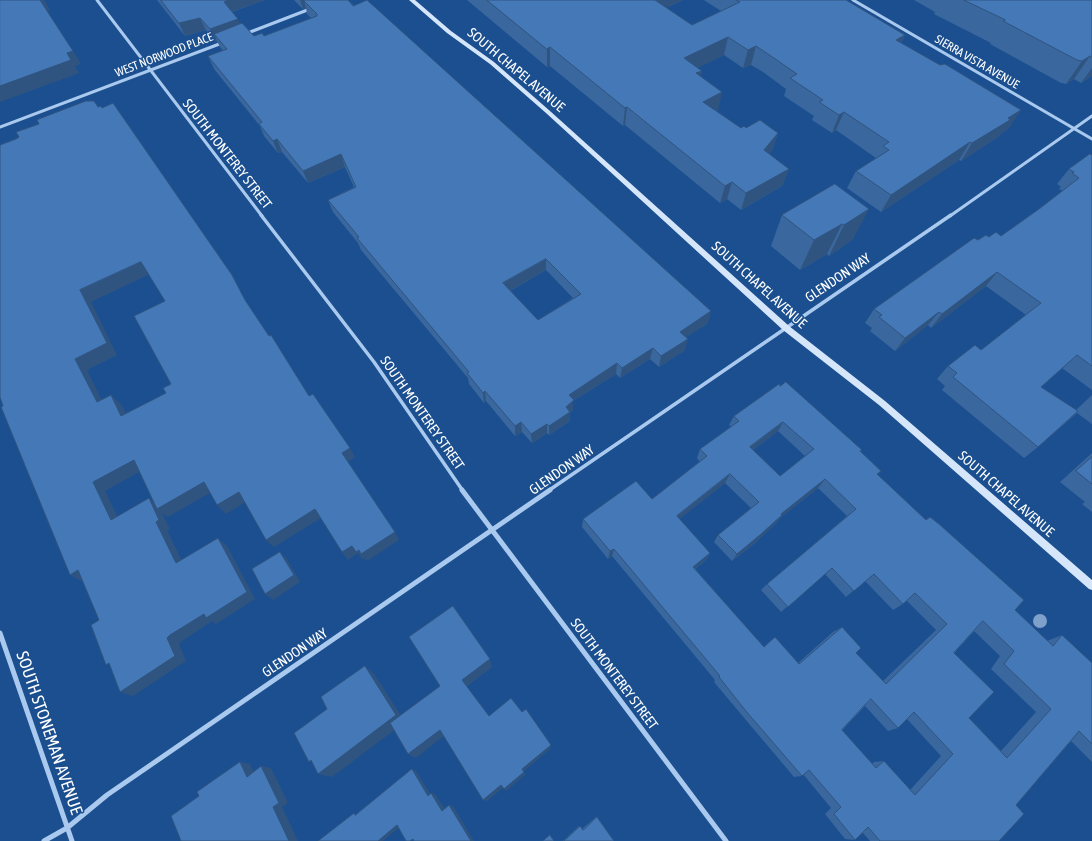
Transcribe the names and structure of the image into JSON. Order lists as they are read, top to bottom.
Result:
{
  "streets": {
    "street": [
      "WEST NORWOOD PLACE",
      "SIERRA VISTA AVENUE",
      "SOUTH CHAPEL AVENUE",
      "SOUTH MONTEREY STREET",
      "GLENDON WAY",
      "SOUTH STONEMAN AVENUE"
    ]
  },
  "crossings": [
    ["WEST NORWOOD PLACE", "SOUTH MONTEREY STREET"],
    ["SIERRA VISTA AVENUE", "GLENDON WAY"],
    ["SOUTH CHAPEL AVENUE", "GLENDON WAY"],
    ["SOUTH MONTEREY STREET", "GLENDON WAY"],
    ["GLENDON WAY", "SOUTH STONEMAN AVENUE"]
  ]
}
